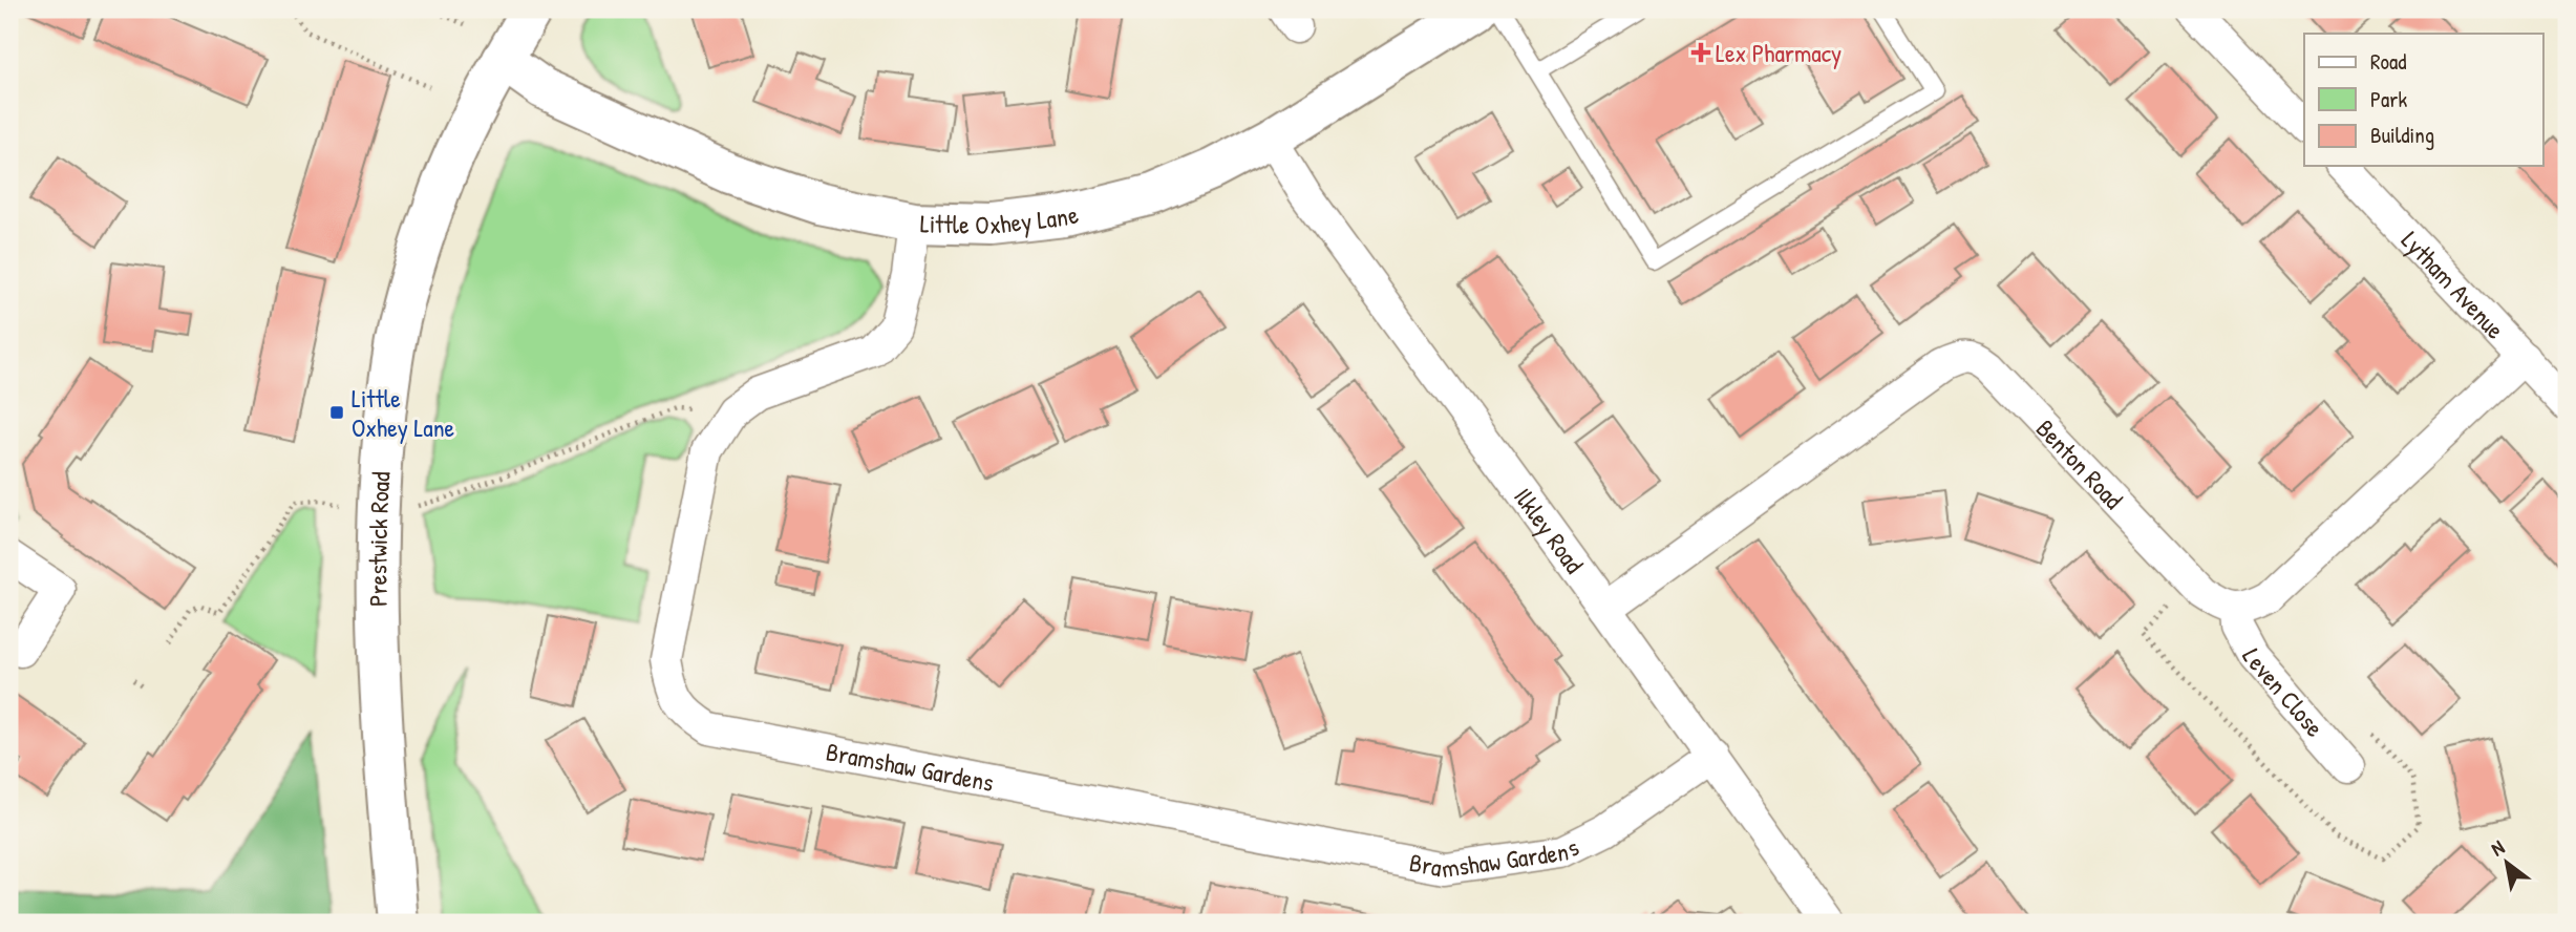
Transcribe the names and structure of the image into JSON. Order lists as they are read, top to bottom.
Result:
{
  "streets": {
    "main road": ["Little Oxhey Lane", "Prestwick Road"],
    "street": [
      "Lytham Avenue",
      "Benton Road",
      "Ilkley Road",
      "Leven Close",
      "Bramshaw Gardens"
    ]
  },
  "crossings": [
    ["Little Oxhey Lane", "Ilkley Road"],
    ["Little Oxhey Lane", "Prestwick Road"],
    ["Little Oxhey Lane", "Bramshaw Gardens"],
    ["Benton Road", "Ilkley Road"],
    ["Benton Road", "Leven Close"],
    ["Ilkley Road", "Bramshaw Gardens"]
  ],
  "places": {
    "health": ["Lex Pharmacy"],
    "transit": ["Little Oxhey Lane"]
  },
  "legend": ["Road", "Park", "Building"],
  "north": "top left"
}
